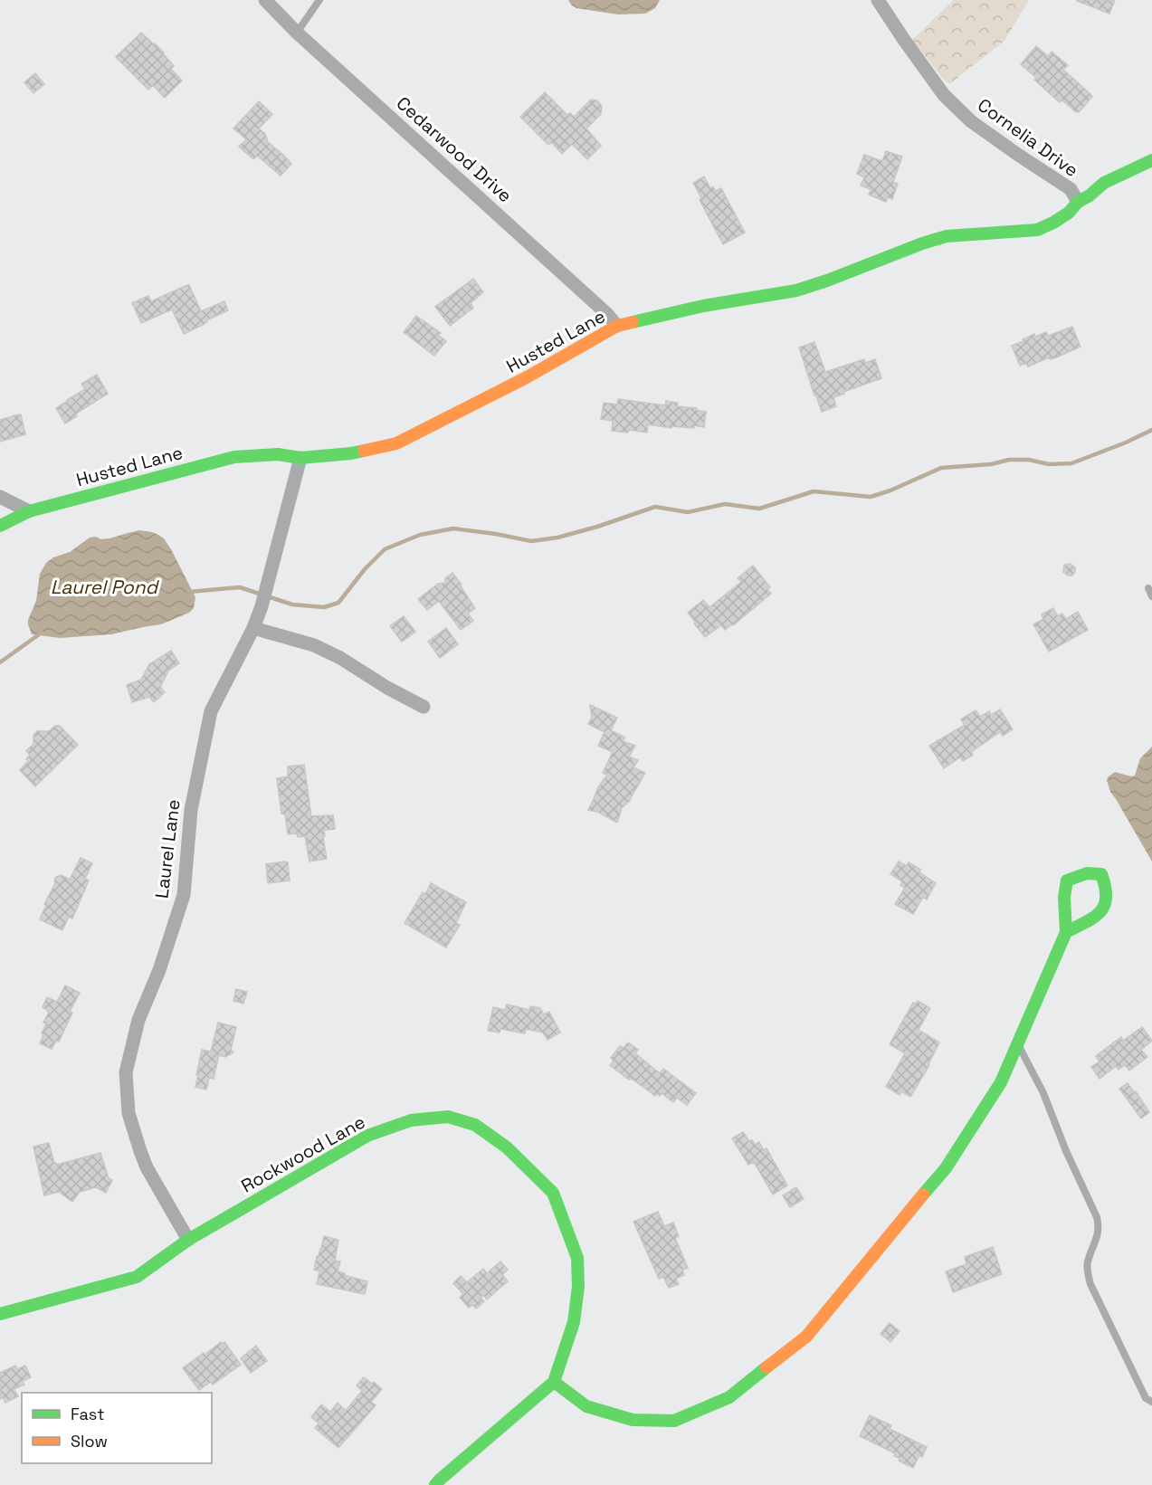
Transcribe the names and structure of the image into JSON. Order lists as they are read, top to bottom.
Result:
{
  "streets": {
    "street": [
      "Cornelia Drive",
      "Cedarwood Drive",
      "Husted Lane",
      "Laurel Lane",
      "Rockwood Lane"
    ]
  },
  "crossings": [
    ["Cornelia Drive", "Husted Lane"],
    ["Cedarwood Drive", "Husted Lane"],
    ["Husted Lane", "Laurel Lane"],
    ["Laurel Lane", "Rockwood Lane"]
  ],
  "water": ["Laurel Pond"],
  "legend": ["Fast", "Slow"]
}
